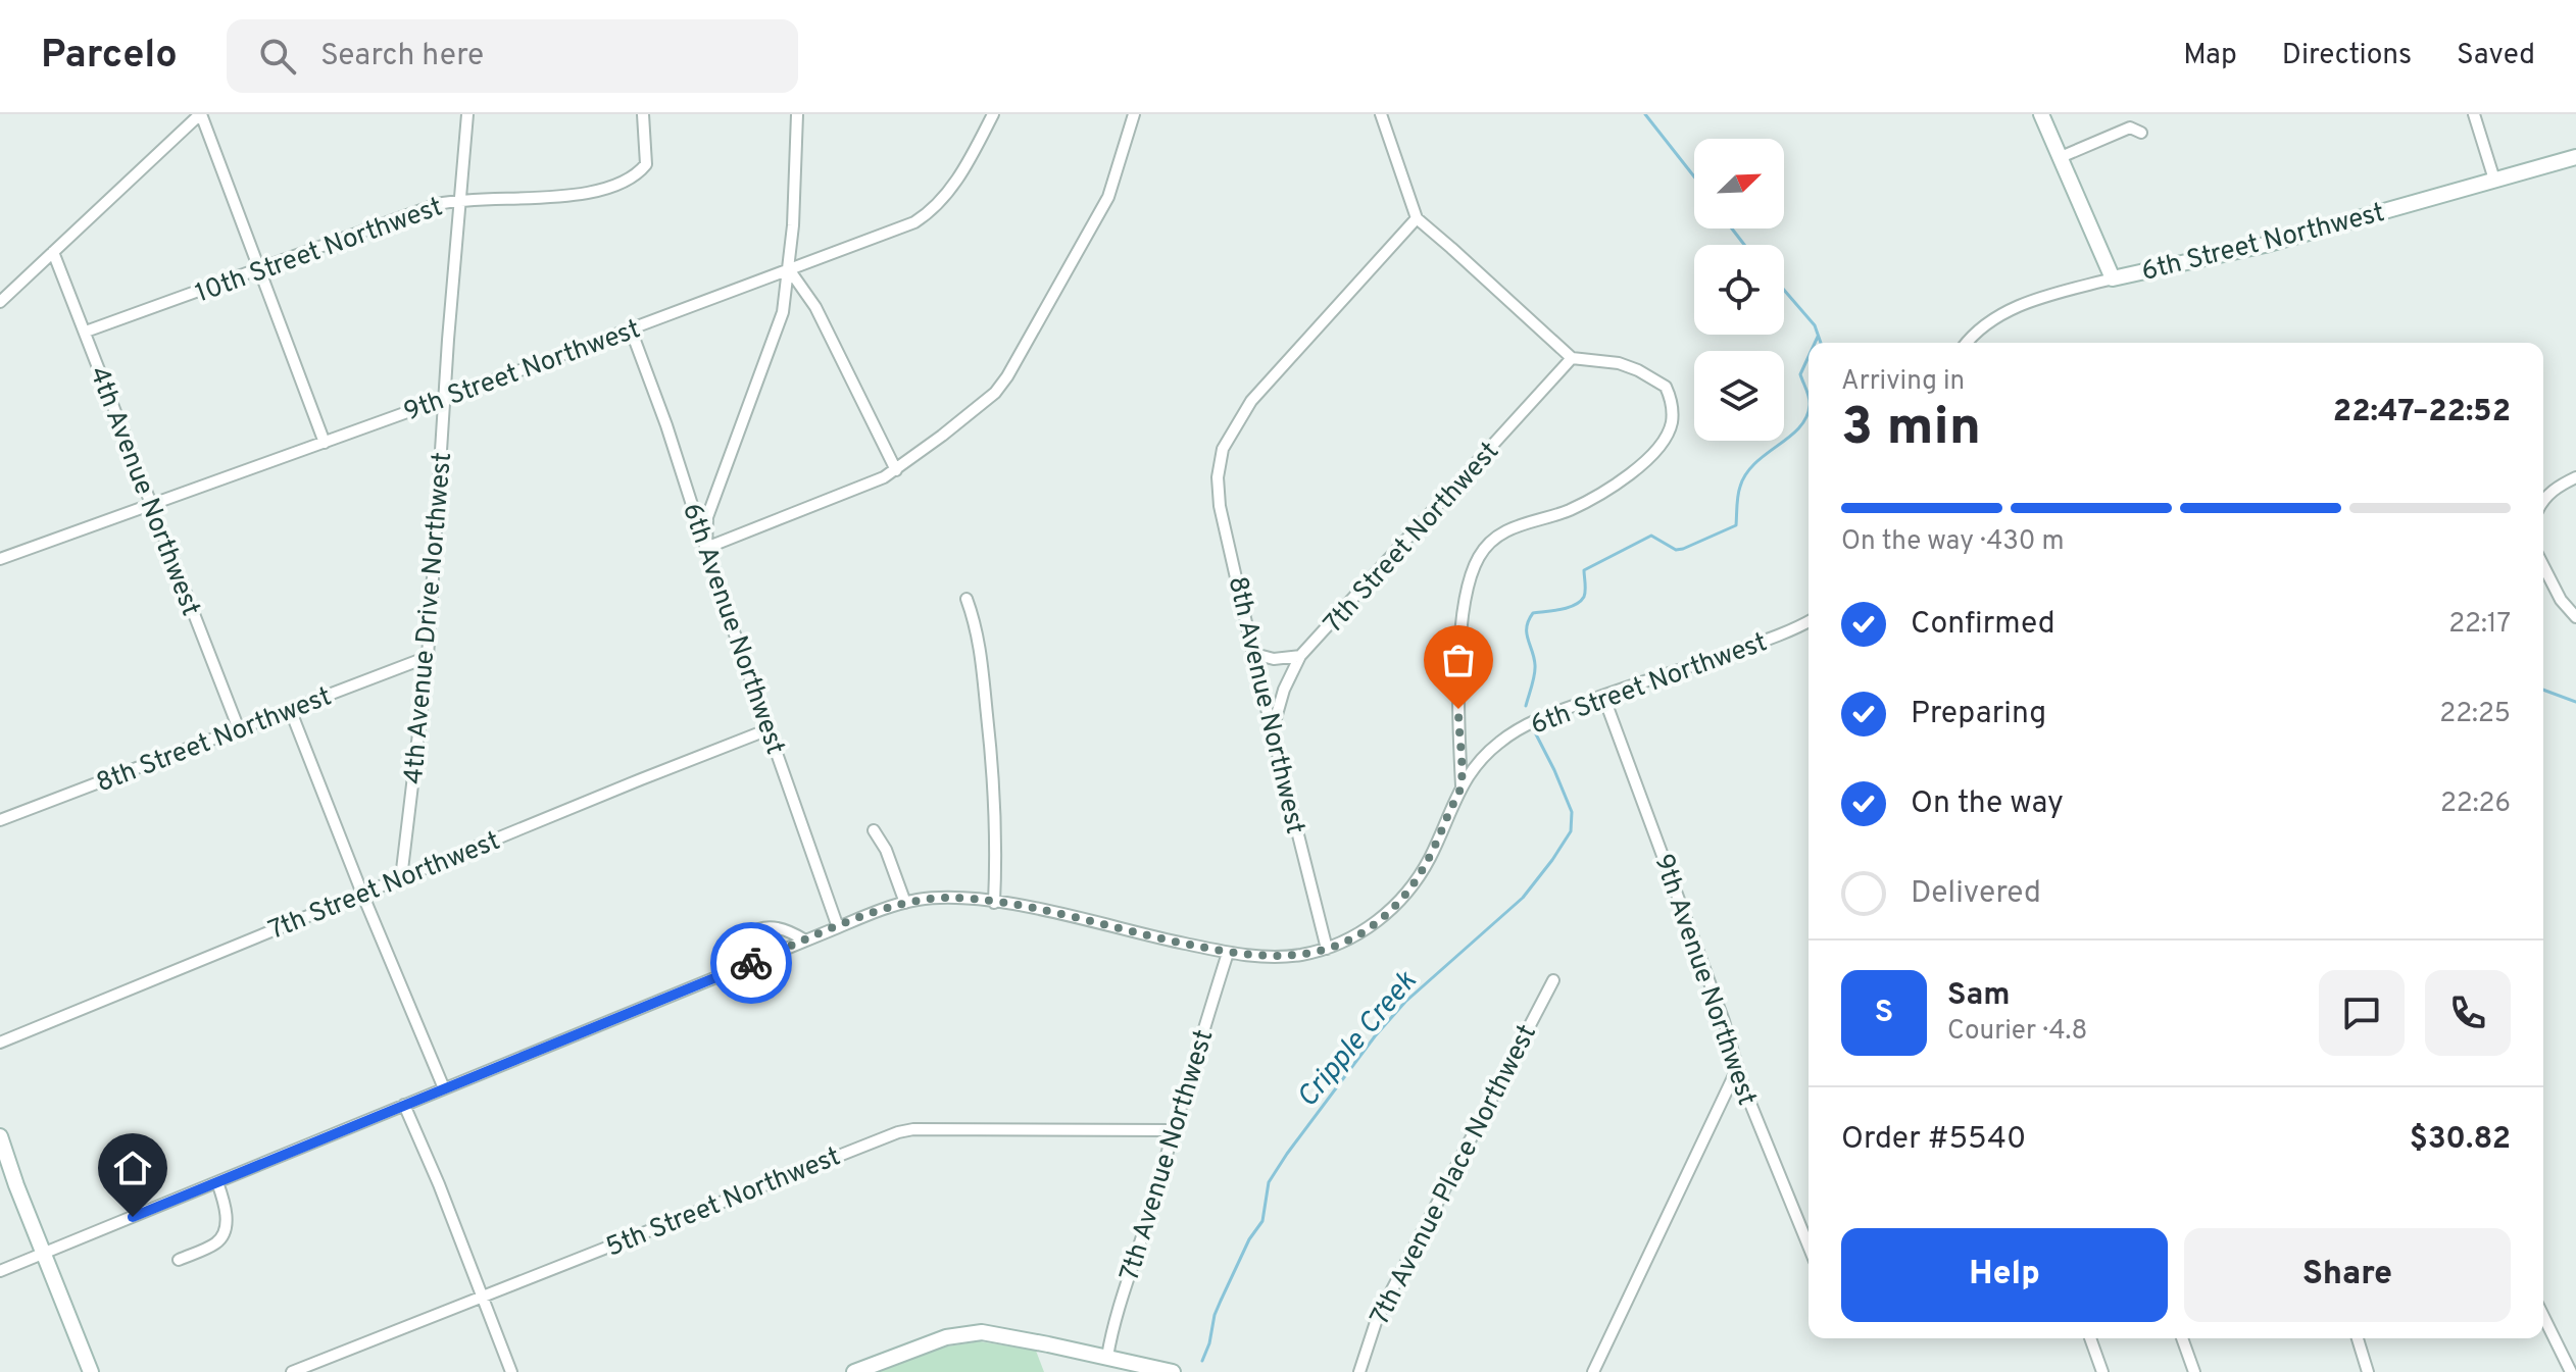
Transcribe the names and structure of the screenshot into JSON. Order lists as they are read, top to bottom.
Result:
{
  "streets": {
    "main road": ["6th Street Northwest"],
    "street": [
      "10th Street Northwest",
      "9th Street Northwest",
      "4th Avenue Northwest",
      "7th Street Northwest",
      "4th Avenue Drive Northwest",
      "6th Avenue Northwest",
      "8th Avenue Northwest",
      "8th Street Northwest",
      "9th Avenue Northwest",
      "7th Avenue Northwest",
      "7th Avenue Place Northwest",
      "5th Street Northwest"
    ]
  },
  "crossings": [
    ["6th Street Northwest", "6th Avenue Northwest"],
    ["6th Street Northwest", "8th Avenue Northwest"],
    ["6th Street Northwest", "9th Avenue Northwest"],
    ["6th Street Northwest", "7th Avenue Northwest"],
    ["10th Street Northwest", "4th Avenue Northwest"],
    ["10th Street Northwest", "4th Avenue Drive Northwest"],
    ["9th Street Northwest", "4th Avenue Northwest"],
    ["9th Street Northwest", "4th Avenue Drive Northwest"],
    ["9th Street Northwest", "6th Avenue Northwest"],
    ["4th Avenue Northwest", "8th Street Northwest"],
    ["7th Street Northwest", "4th Avenue Drive Northwest"],
    ["7th Street Northwest", "6th Avenue Northwest"],
    ["7th Street Northwest", "8th Avenue Northwest"],
    ["4th Avenue Drive Northwest", "8th Street Northwest"],
    ["7th Avenue Northwest", "5th Street Northwest"]
  ],
  "water": ["Cripple Creek"],
  "north": "top right",
  "page": {
    "header": "Parcelo",
    "search": "Search here",
    "nav": ["Map", "Directions", "Saved"],
    "heading": ["3 min", "Arriving in", "22:47–22:52"],
    "panel": [
      "Sam",
      "Courier · 4.8",
      "Order #5540",
      "$30.82"
    ],
    "bar": "On the way · 430 m",
    "list": [
      ["Confirmed", "22:17"],
      ["Preparing", "22:25"],
      ["On the way", "22:26"],
      "Delivered"
    ],
    "round": "S",
    "buttons": ["Help", "Share"]
  }
}
